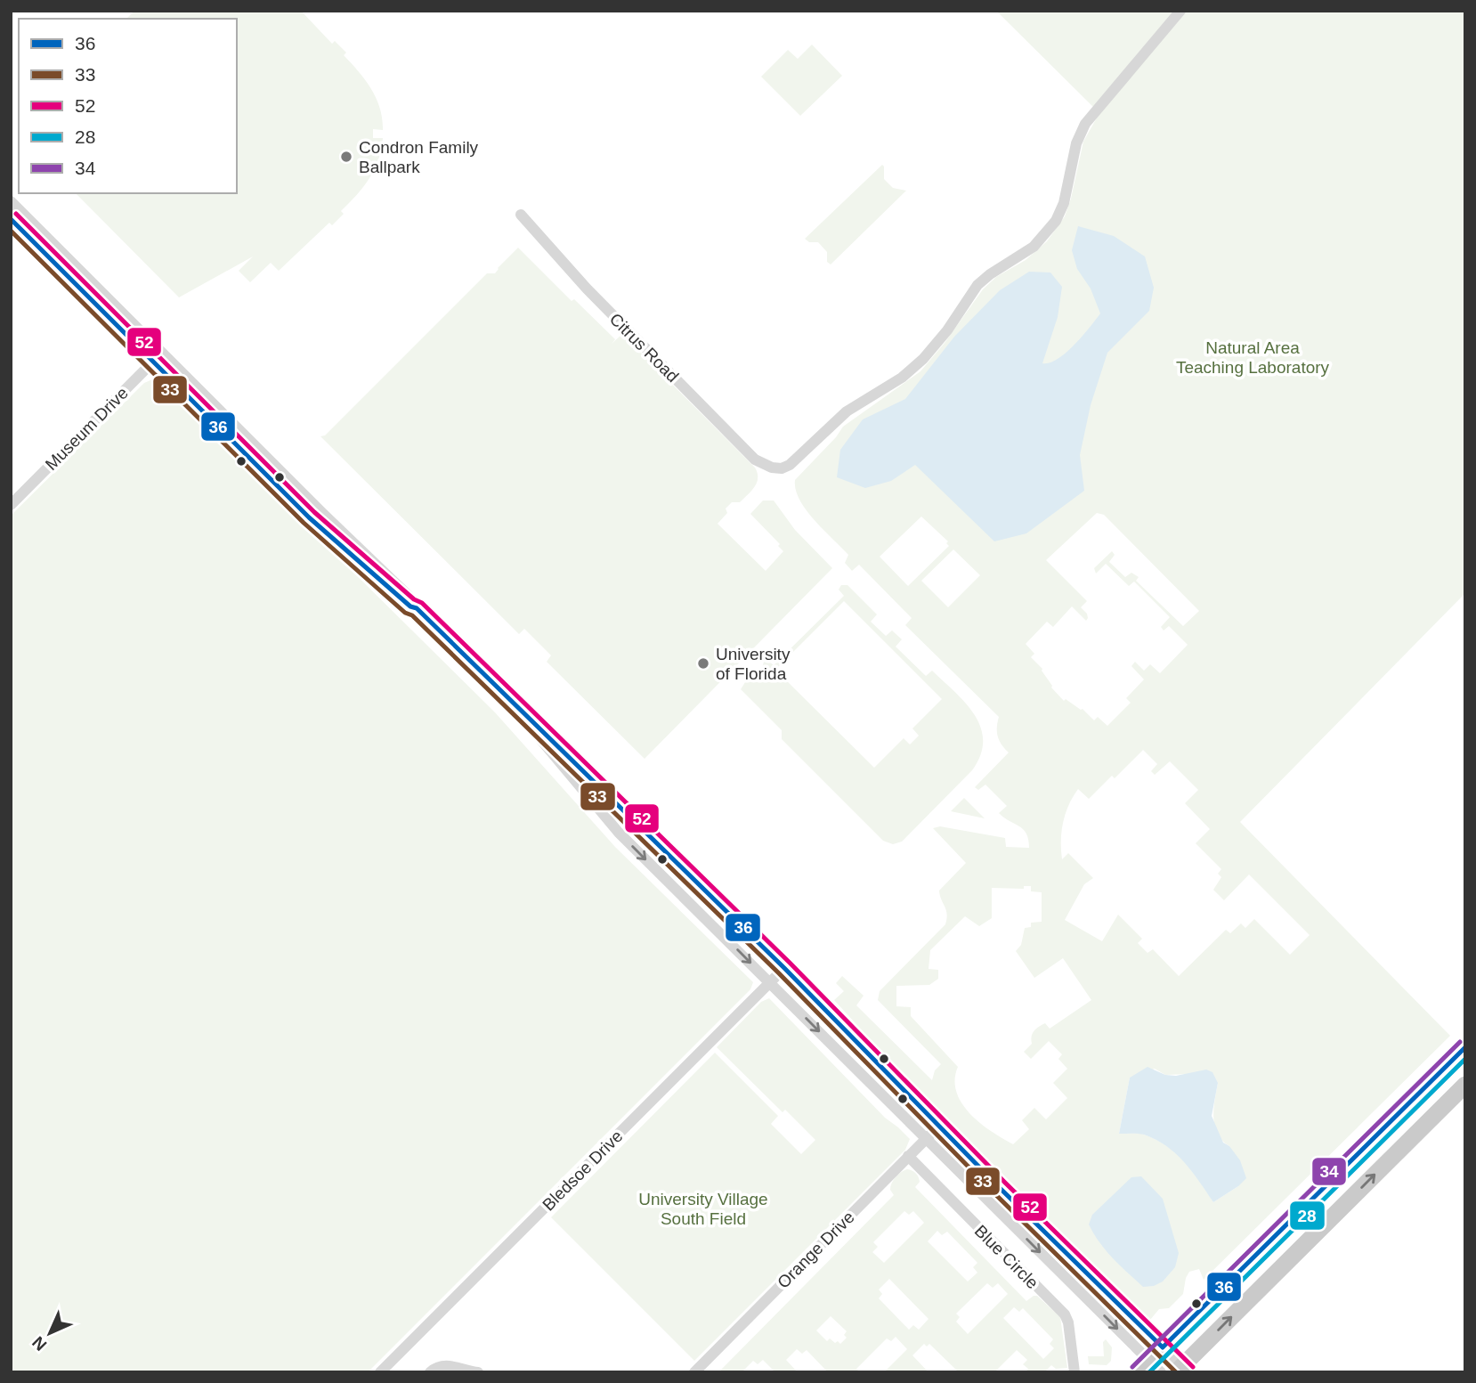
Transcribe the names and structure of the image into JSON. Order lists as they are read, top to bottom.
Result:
{
  "streets": {
    "street": [
      "Citrus Road",
      "Museum Drive",
      "Bledsoe Drive",
      "Orange Drive",
      "Blue Circle"
    ]
  },
  "crossings": [
    ["Orange Drive", "Blue Circle"]
  ],
  "parks": ["Natural Area Teaching Laboratory", "University Village South Field"],
  "places": ["Condron Family Ballpark", "University of Florida"],
  "lines": [
    "transit line 52",
    "transit line 36",
    "transit line 33",
    "transit line 34",
    "transit line 28"
  ],
  "legend": [
    "36",
    "33",
    "52",
    "28",
    "34"
  ],
  "north": "bottom left"
}
